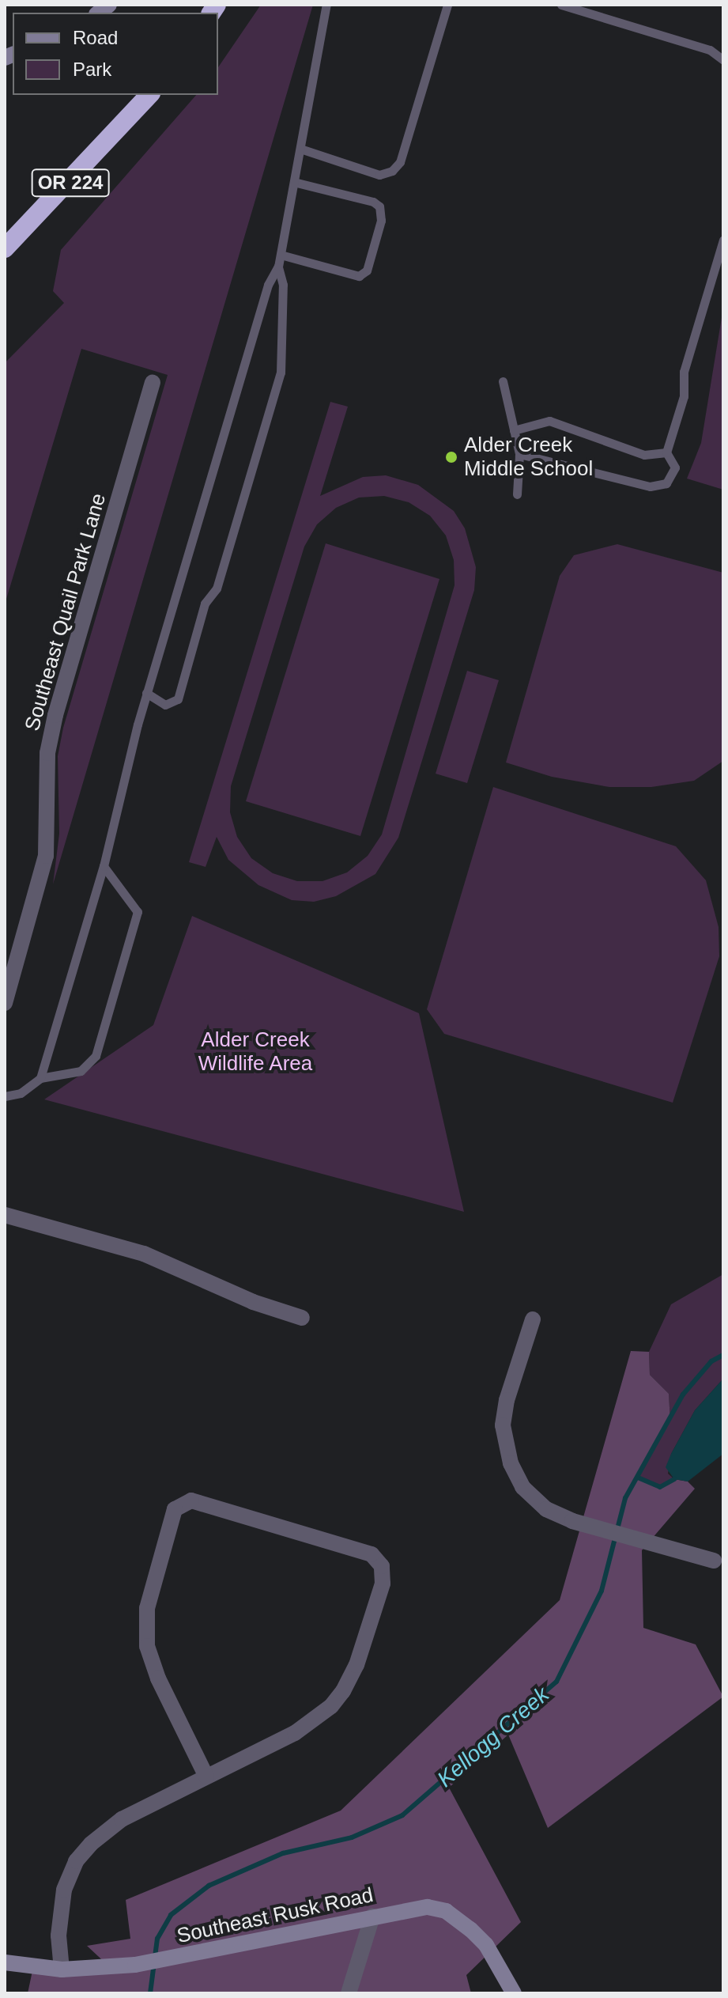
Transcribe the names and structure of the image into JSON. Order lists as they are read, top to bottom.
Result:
{
  "streets": {
    "highway": ["OR 224"],
    "street": ["Southeast Quail Park Lane", "Southeast Rusk Road"]
  },
  "water": ["Kellogg Creek"],
  "parks": ["Alder Creek Wildlife Area"],
  "places": ["Alder Creek Middle School"],
  "legend": ["Road", "Park"]
}
